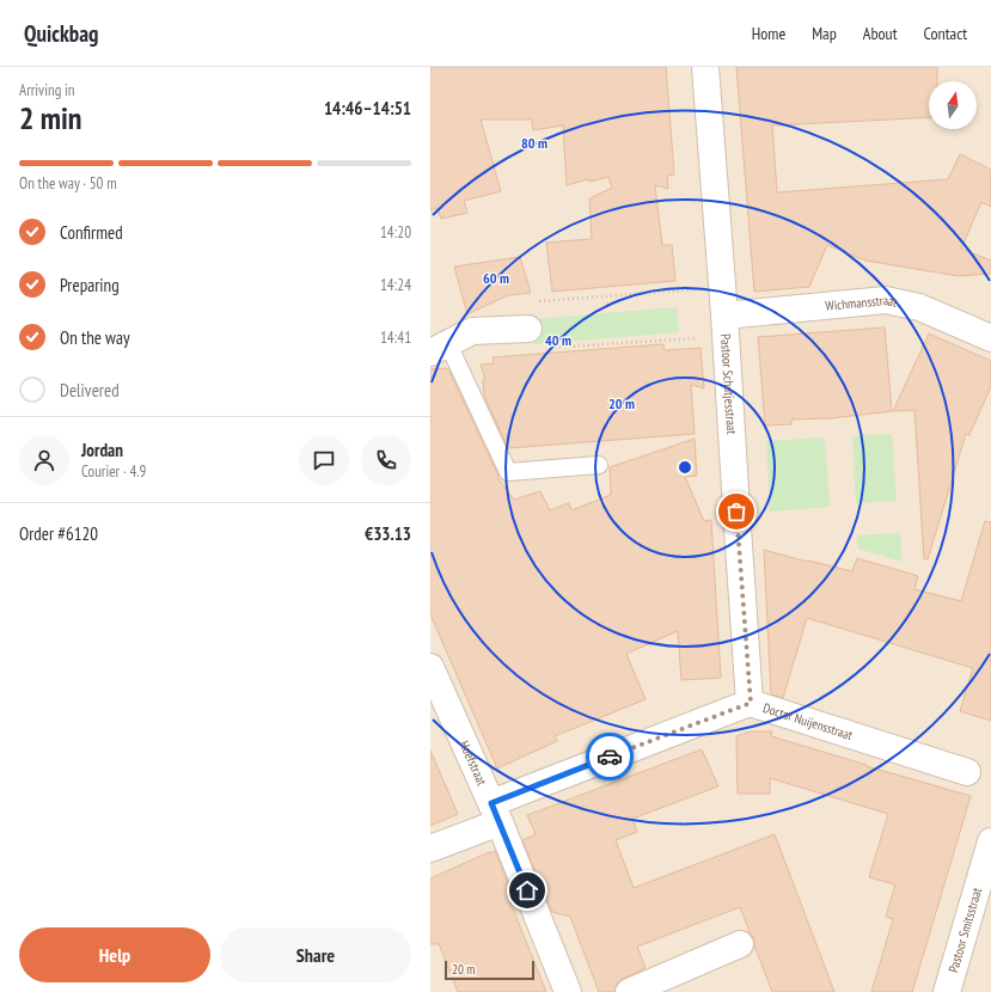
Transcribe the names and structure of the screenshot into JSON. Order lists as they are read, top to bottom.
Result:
{
  "streets": {
    "street": [
      "Wichmansstraat",
      "Pastoor Schutjesstraat",
      "Doctor Nuijensstraat",
      "Hoefstraat",
      "Pastoor Smitsstraat"
    ]
  },
  "crossings": [
    ["Wichmansstraat", "Pastoor Schutjesstraat"],
    ["Pastoor Schutjesstraat", "Doctor Nuijensstraat"],
    ["Doctor Nuijensstraat", "Hoefstraat"]
  ],
  "scale_bar": "20 m",
  "north": "top",
  "page": {
    "header": "Quickbag",
    "nav": [
      "Home",
      "Map",
      "About",
      "Contact"
    ],
    "heading": ["2 min", "Arriving in", "14:46–14:51"],
    "panel": [
      "Jordan",
      "Courier · 4.9",
      "Order #6120",
      "€33.13"
    ],
    "bar": "On the way · 50 m",
    "list": [
      ["Confirmed", "14:20"],
      ["Preparing", "14:24"],
      ["On the way", "14:41"],
      "Delivered"
    ],
    "buttons": ["Help", "Share"],
    "scale": "20 m"
  },
  "rings": [
    "80 m",
    "60 m",
    "40 m",
    "20 m"
  ]
}
